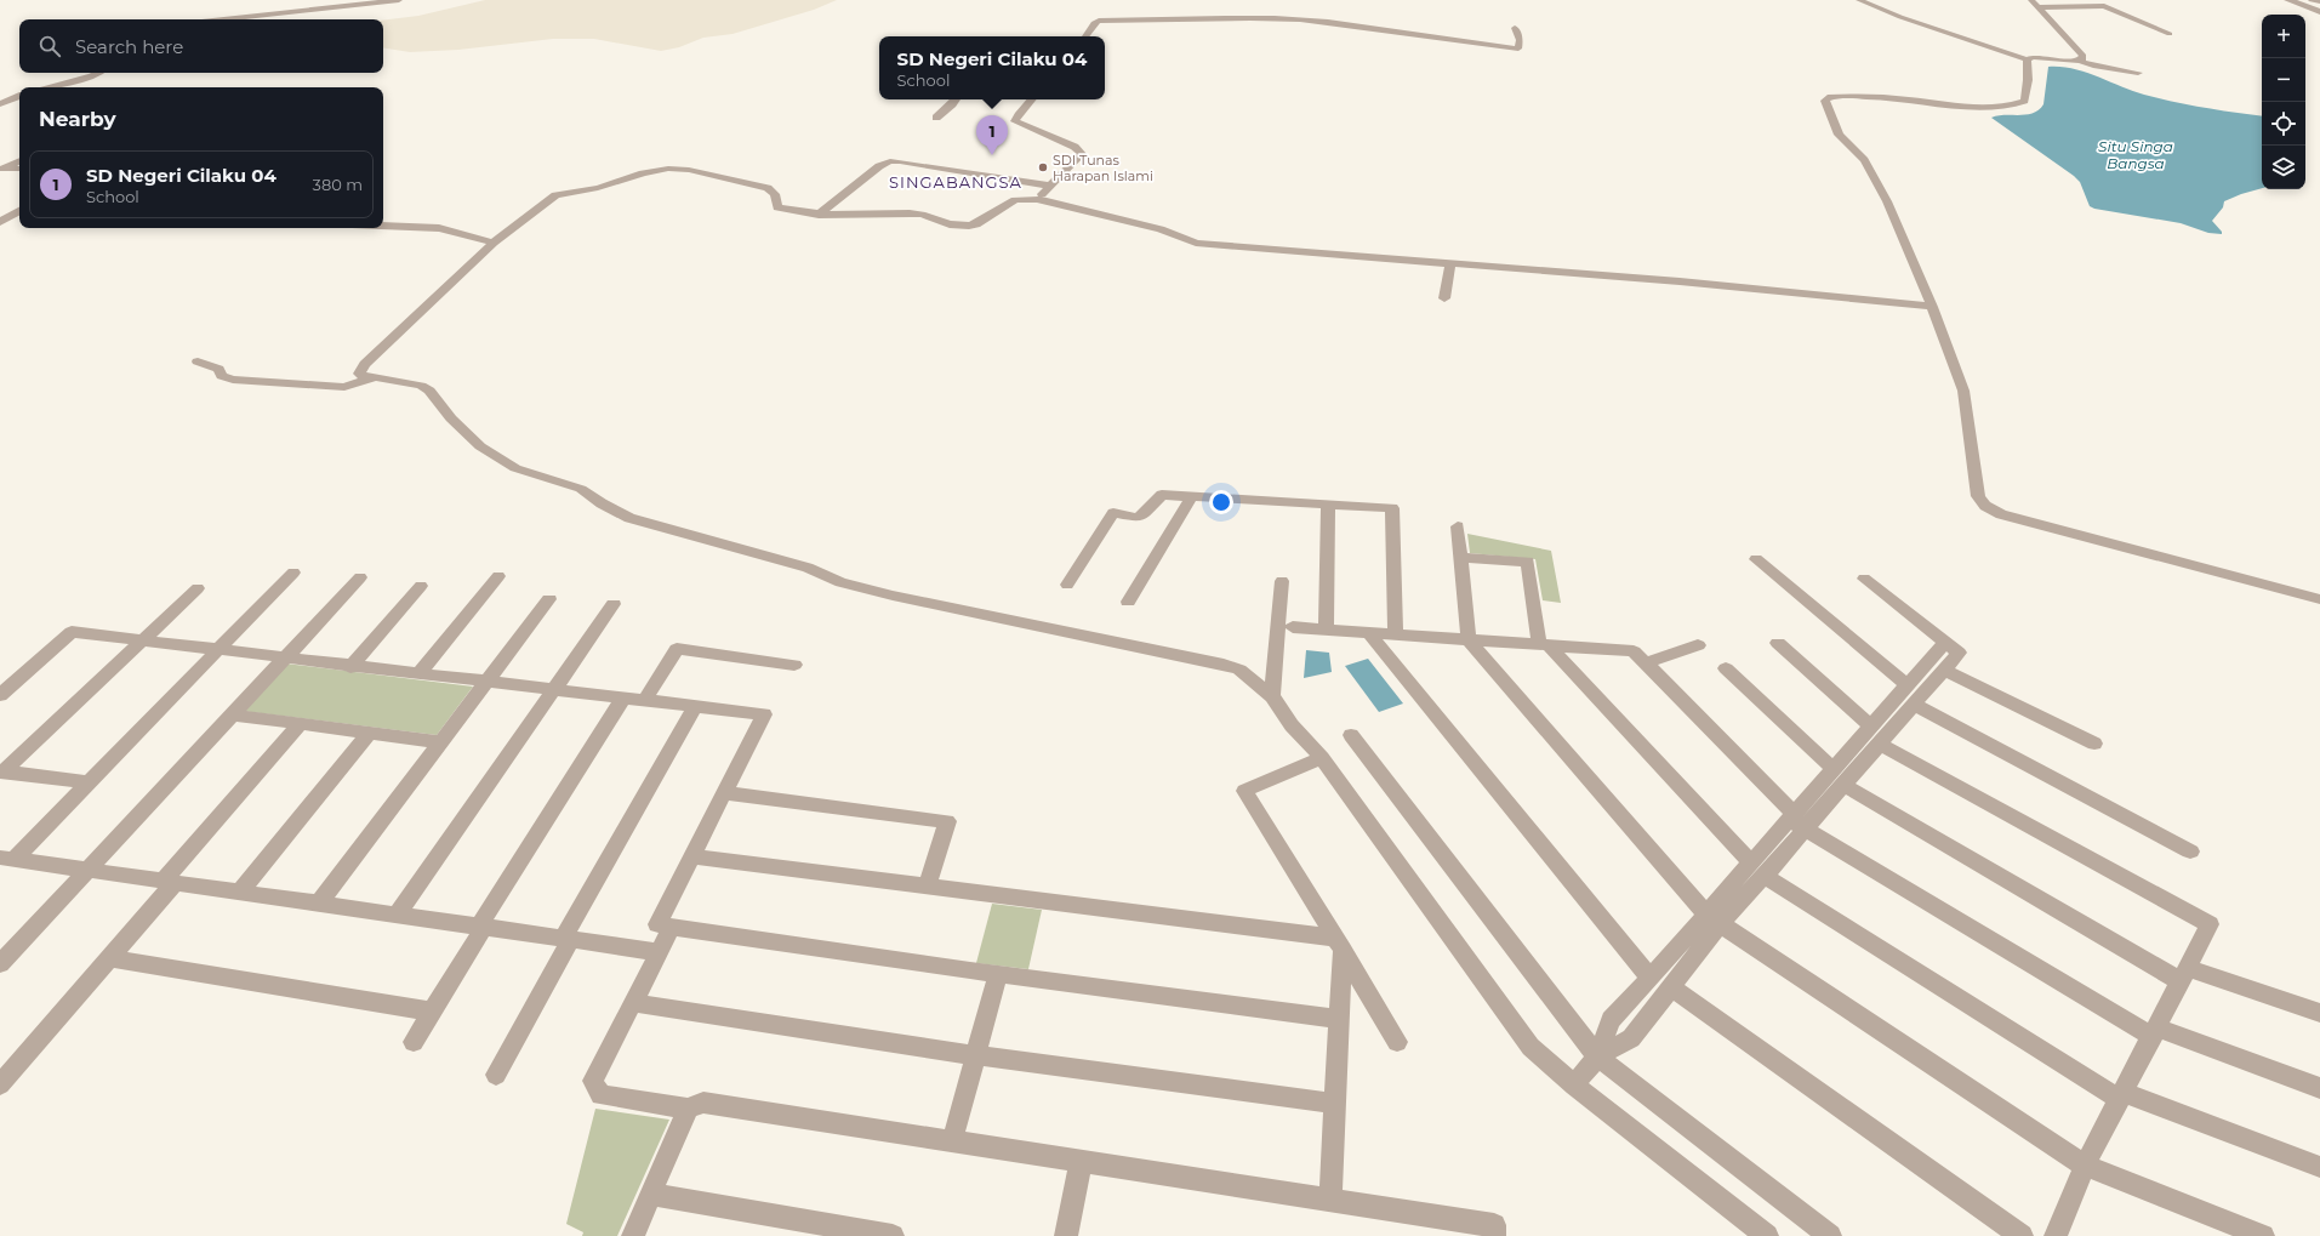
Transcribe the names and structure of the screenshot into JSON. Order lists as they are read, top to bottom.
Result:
{
  "districts": ["SINGABANGSA"],
  "water": ["Situ Singa Bangsa"],
  "places": ["SDI Tunas Harapan Islami"],
  "page": {
    "map_buttons": ["+", "−"],
    "search": "Search here",
    "popup": ["SD Negeri Cilaku 04", "School"],
    "heading": "Nearby",
    "pins": "1",
    "list": [
      {
        "mark": "1",
        "name": "SD Negeri Cilaku 04",
        "note": "School",
        "value": "380 m"
      }
    ]
  }
}
